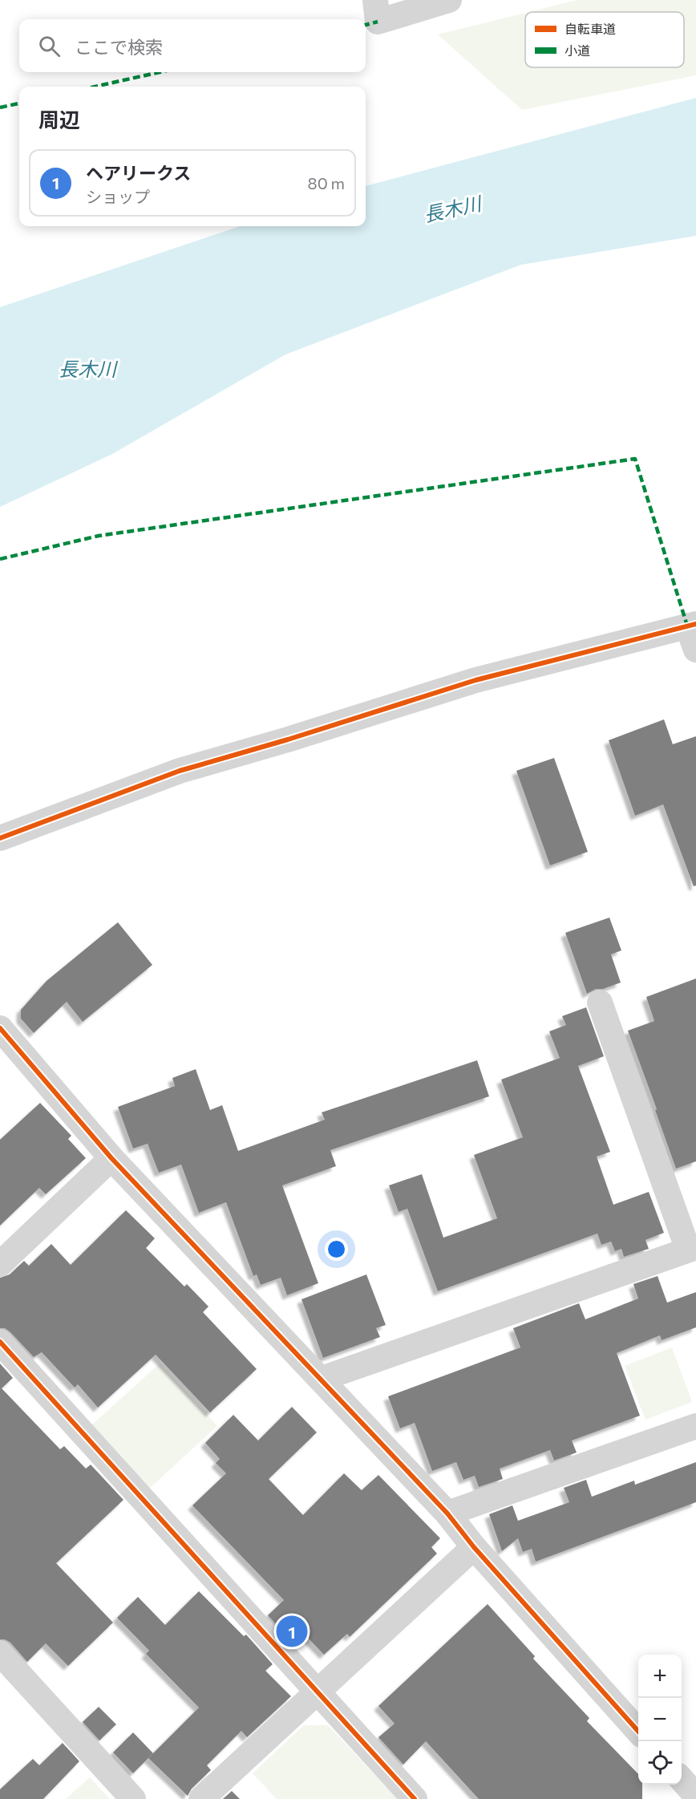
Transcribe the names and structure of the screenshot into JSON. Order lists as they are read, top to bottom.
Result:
{
  "water": ["長木川"],
  "legend": ["自転車道", "小道"],
  "page": {
    "search": "ここで検索",
    "heading": "周辺",
    "list": [
      {
        "mark": "1",
        "name": "ヘアリークス",
        "note": "ショップ",
        "value": "80 m"
      }
    ],
    "pins": "1",
    "map_buttons": ["+", "−"]
  }
}
